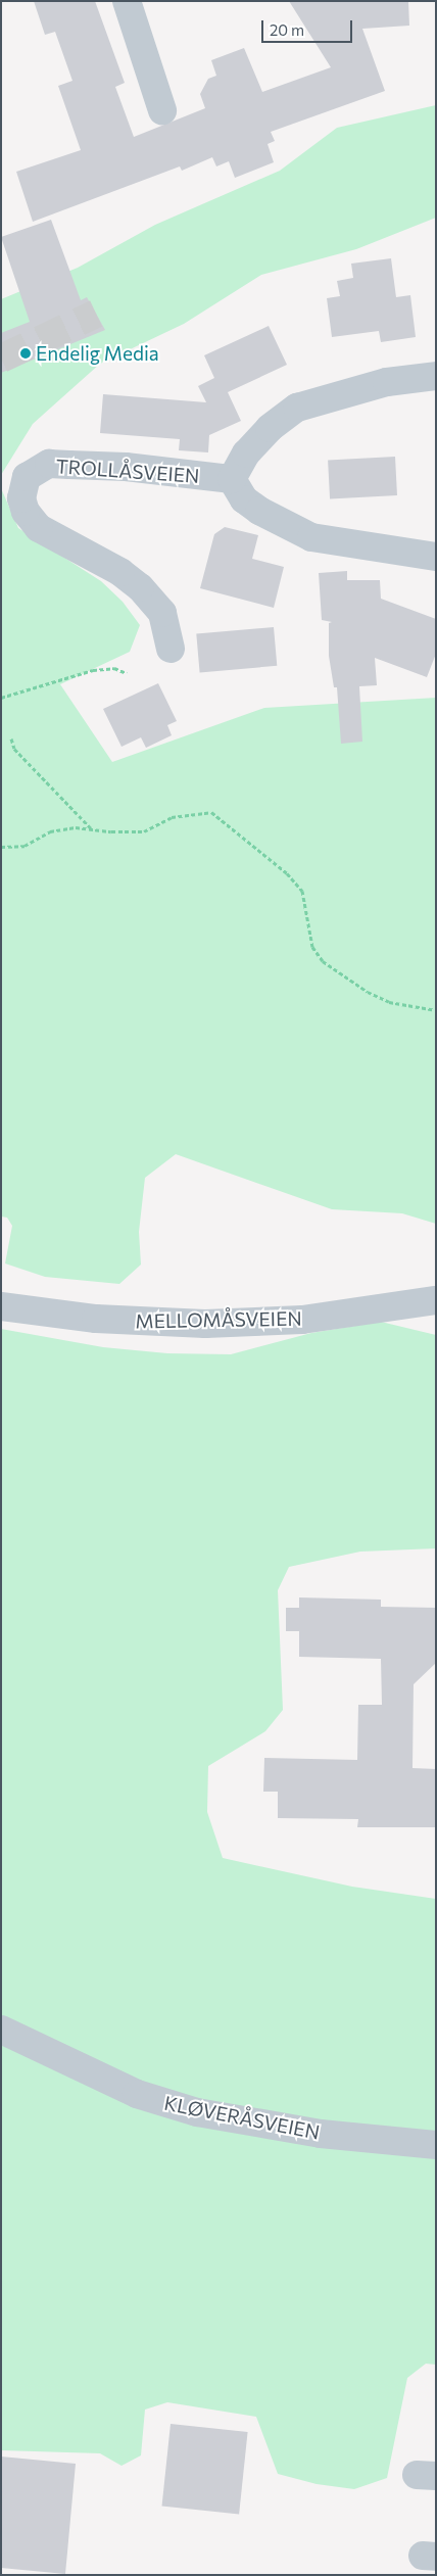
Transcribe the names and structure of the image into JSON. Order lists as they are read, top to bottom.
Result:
{
  "streets": {
    "street": ["TROLLÅSVEIEN", "MELLOMÅSVEIEN", "KLØVERÅSVEIEN"]
  },
  "places": ["Endelig Media"],
  "scale_bar": "20 m"
}
